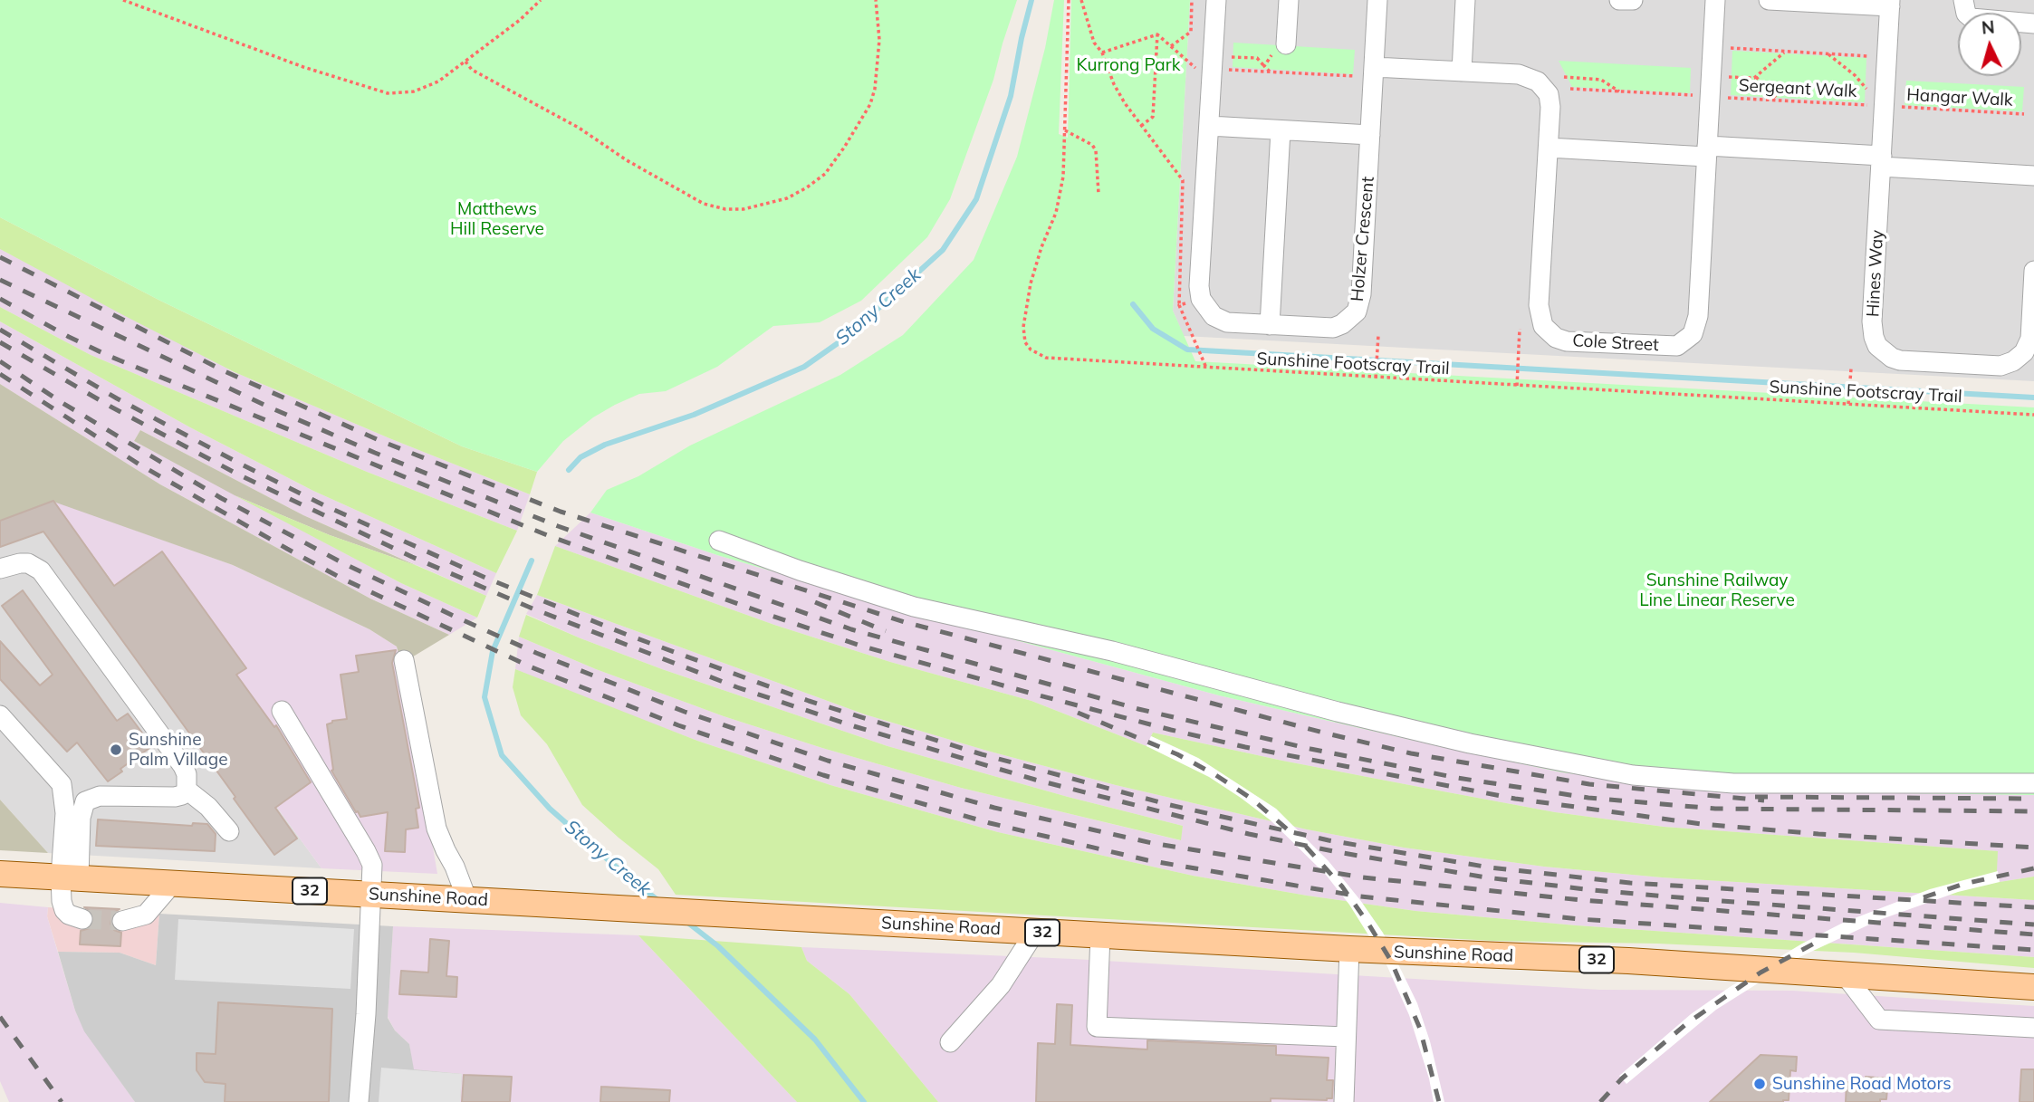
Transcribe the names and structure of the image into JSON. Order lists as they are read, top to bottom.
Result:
{
  "streets": {
    "main road": ["32", "Sunshine Road"],
    "street": ["Holzer Crescent", "Hines Way", "Cole Street"],
    "path": ["Sergeant Walk", "Hangar Walk", "Sunshine Footscray Trail"]
  },
  "crossings": [
    ["Holzer Crescent", "Cole Street"]
  ],
  "water": ["Stony Creek"],
  "parks": ["Kurrong Park", "Matthews Hill Reserve", "Sunshine Railway Line Linear Reserve"],
  "places": ["Sunshine Palm Village", "Sunshine Road Motors"],
  "north": "top"
}
